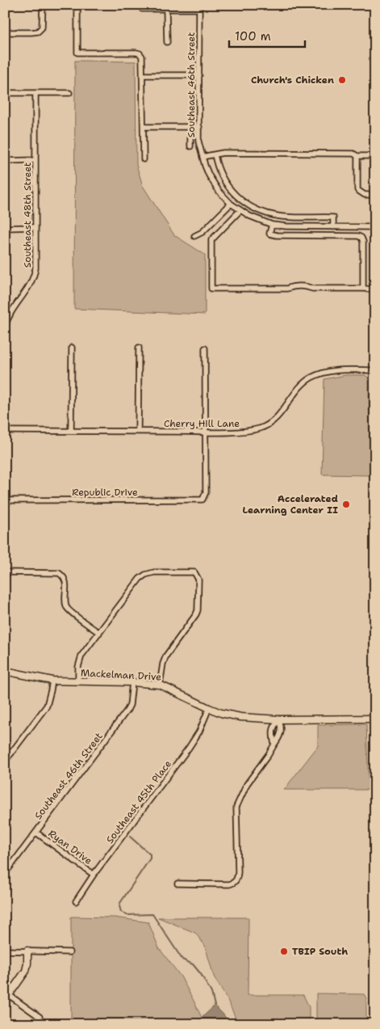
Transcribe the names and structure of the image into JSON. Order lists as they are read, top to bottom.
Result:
{
  "streets": {
    "street": [
      "Southeast 46th Street",
      "Southeast 48th Street",
      "Cherry Hill Lane",
      "Republic Drive",
      "Mackelman Drive",
      "Southeast 45th Place",
      "Ryan Drive"
    ]
  },
  "crossings": [
    ["Southeast 46th Street", "Mackelman Drive"],
    ["Southeast 46th Street", "Ryan Drive"],
    ["Cherry Hill Lane", "Republic Drive"],
    ["Mackelman Drive", "Southeast 45th Place"],
    ["Southeast 45th Place", "Ryan Drive"]
  ],
  "places": ["Church's Chicken", "Accelerated Learning Center II", "TBIP South"],
  "scale_bar": "100 m"
}
